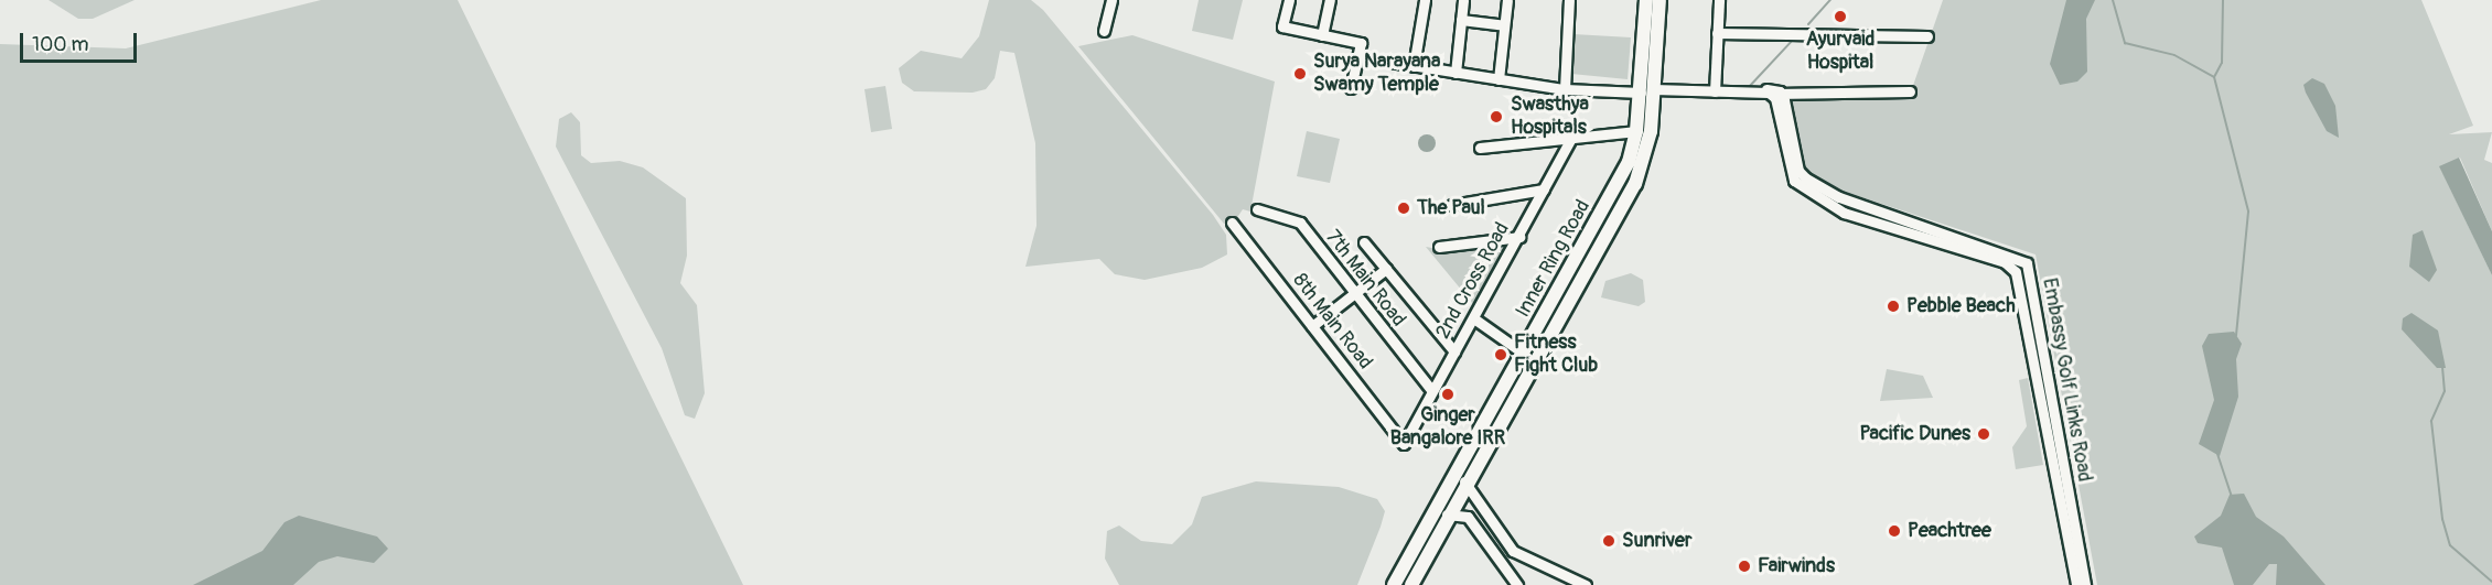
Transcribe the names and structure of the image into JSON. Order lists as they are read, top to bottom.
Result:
{
  "streets": {
    "main road": ["Inner Ring Road"],
    "street": [
      "7th Main Road",
      "2nd Cross Road",
      "8th Main Road",
      "Embassy Golf Links Road"
    ]
  },
  "crossings": [
    ["7th Main Road", "2nd Cross Road"],
    ["2nd Cross Road", "8th Main Road"]
  ],
  "places": [
    "Ayurvaid Hospital",
    "Surya Narayana Swamy Temple",
    "Swasthya Hospitals",
    "The Paul",
    "Pebble Beach",
    "Fitness Fight Club",
    "Ginger Bangalore IRR",
    "Pacific Dunes",
    "Peachtree",
    "Sunriver",
    "Fairwinds"
  ],
  "scale_bar": "100 m"
}
